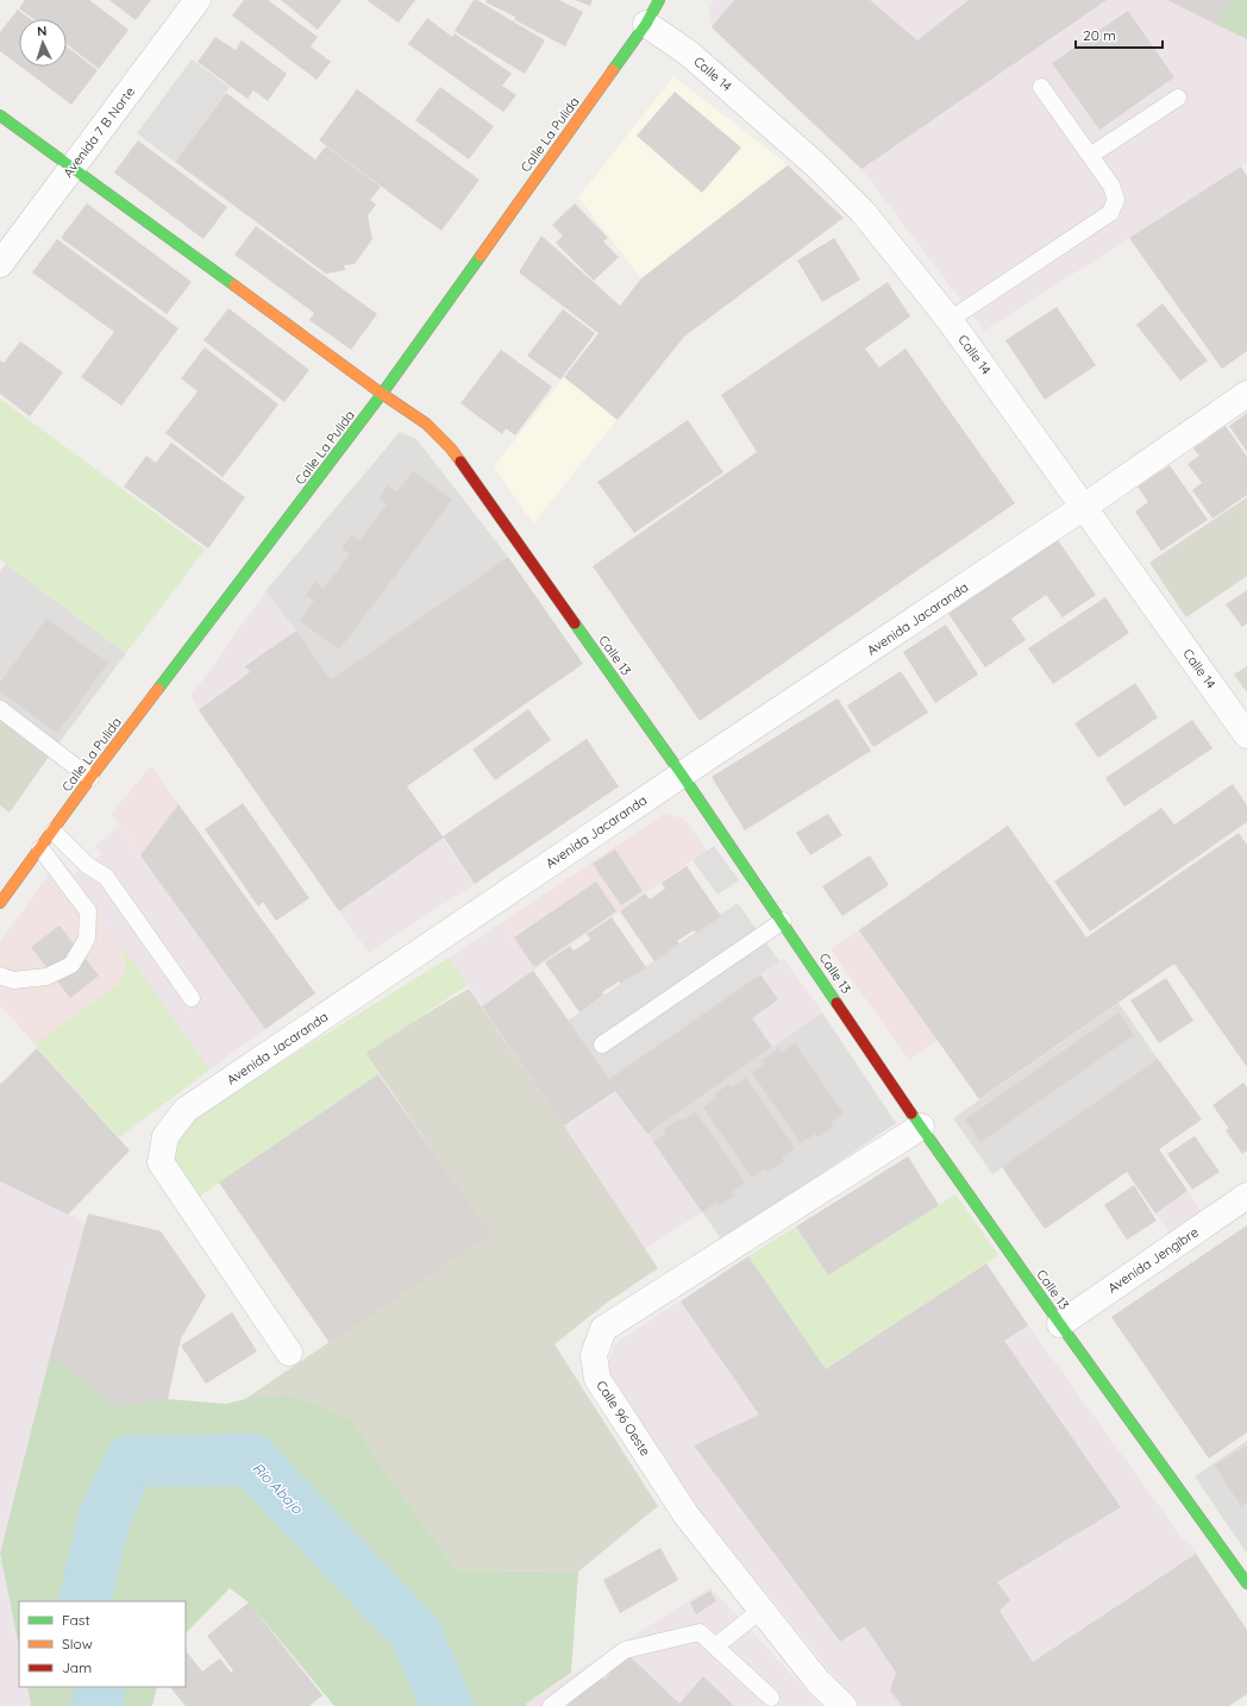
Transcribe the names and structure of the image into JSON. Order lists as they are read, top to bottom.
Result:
{
  "streets": {
    "street": [
      "Calle 14",
      "Avenida 7 B Norte",
      "Calle La Pulida",
      "Avenida Jacaranda",
      "Calle 13",
      "Avenida Jengibre",
      "Calle 96 Oeste"
    ]
  },
  "crossings": [
    ["Calle 14", "Calle La Pulida"],
    ["Calle 14", "Avenida Jacaranda"],
    ["Avenida 7 B Norte", "Calle 13"],
    ["Calle La Pulida", "Calle 13"],
    ["Avenida Jacaranda", "Calle 13"],
    ["Calle 13", "Avenida Jengibre"],
    ["Calle 13", "Calle 96 Oeste"]
  ],
  "water": ["Río Abajo"],
  "legend": ["Fast", "Slow", "Jam"],
  "scale_bar": "20 m",
  "north": "top"
}
